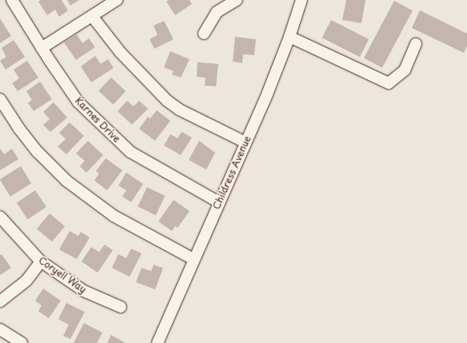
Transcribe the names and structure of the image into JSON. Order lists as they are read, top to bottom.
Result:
{
  "streets": {
    "street": ["Karnes Drive", "Childress Avenue", "Coryell Way"]
  },
  "crossings": [
    ["Karnes Drive", "Childress Avenue"]
  ]
}
